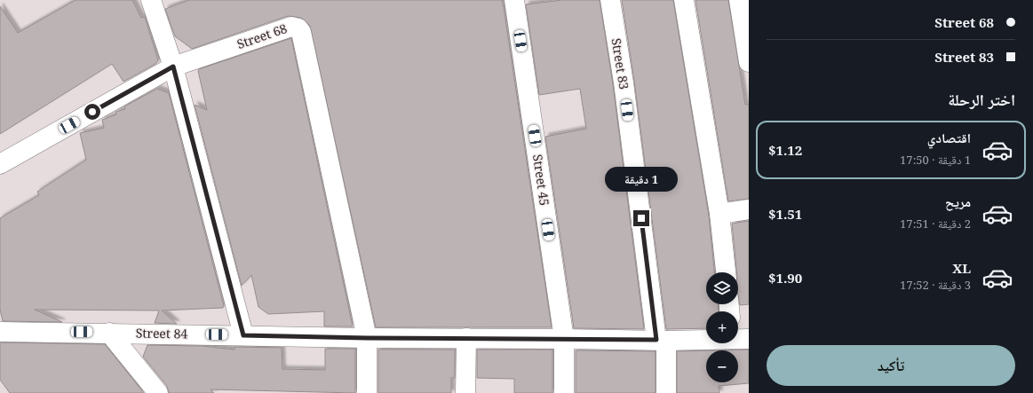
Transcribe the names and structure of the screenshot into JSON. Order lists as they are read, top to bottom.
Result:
{
  "streets": {
    "street": [
      "Street 68",
      "Street 83",
      "Street 45",
      "Street 84"
    ]
  },
  "crossings": [
    ["Street 68", "Street 84"],
    ["Street 83", "Street 84"],
    ["Street 45", "Street 84"]
  ],
  "page": {
    "banner": ["Street 68", "Street 83"],
    "heading": "اختر الرحلة",
    "list": [
      {
        "name": "اقتصادي",
        "note": "1 دقيقة · 17:50",
        "value": "$1.12"
      },
      {
        "name": "مريح",
        "note": "2 دقيقة · 17:51",
        "value": "$1.51"
      },
      {
        "name": "XL",
        "note": "3 دقيقة · 17:52",
        "value": "$1.90"
      }
    ],
    "bubble": "1 دقيقة",
    "map_buttons": ["+", "−"],
    "buttons": "تأكيد"
  }
}
